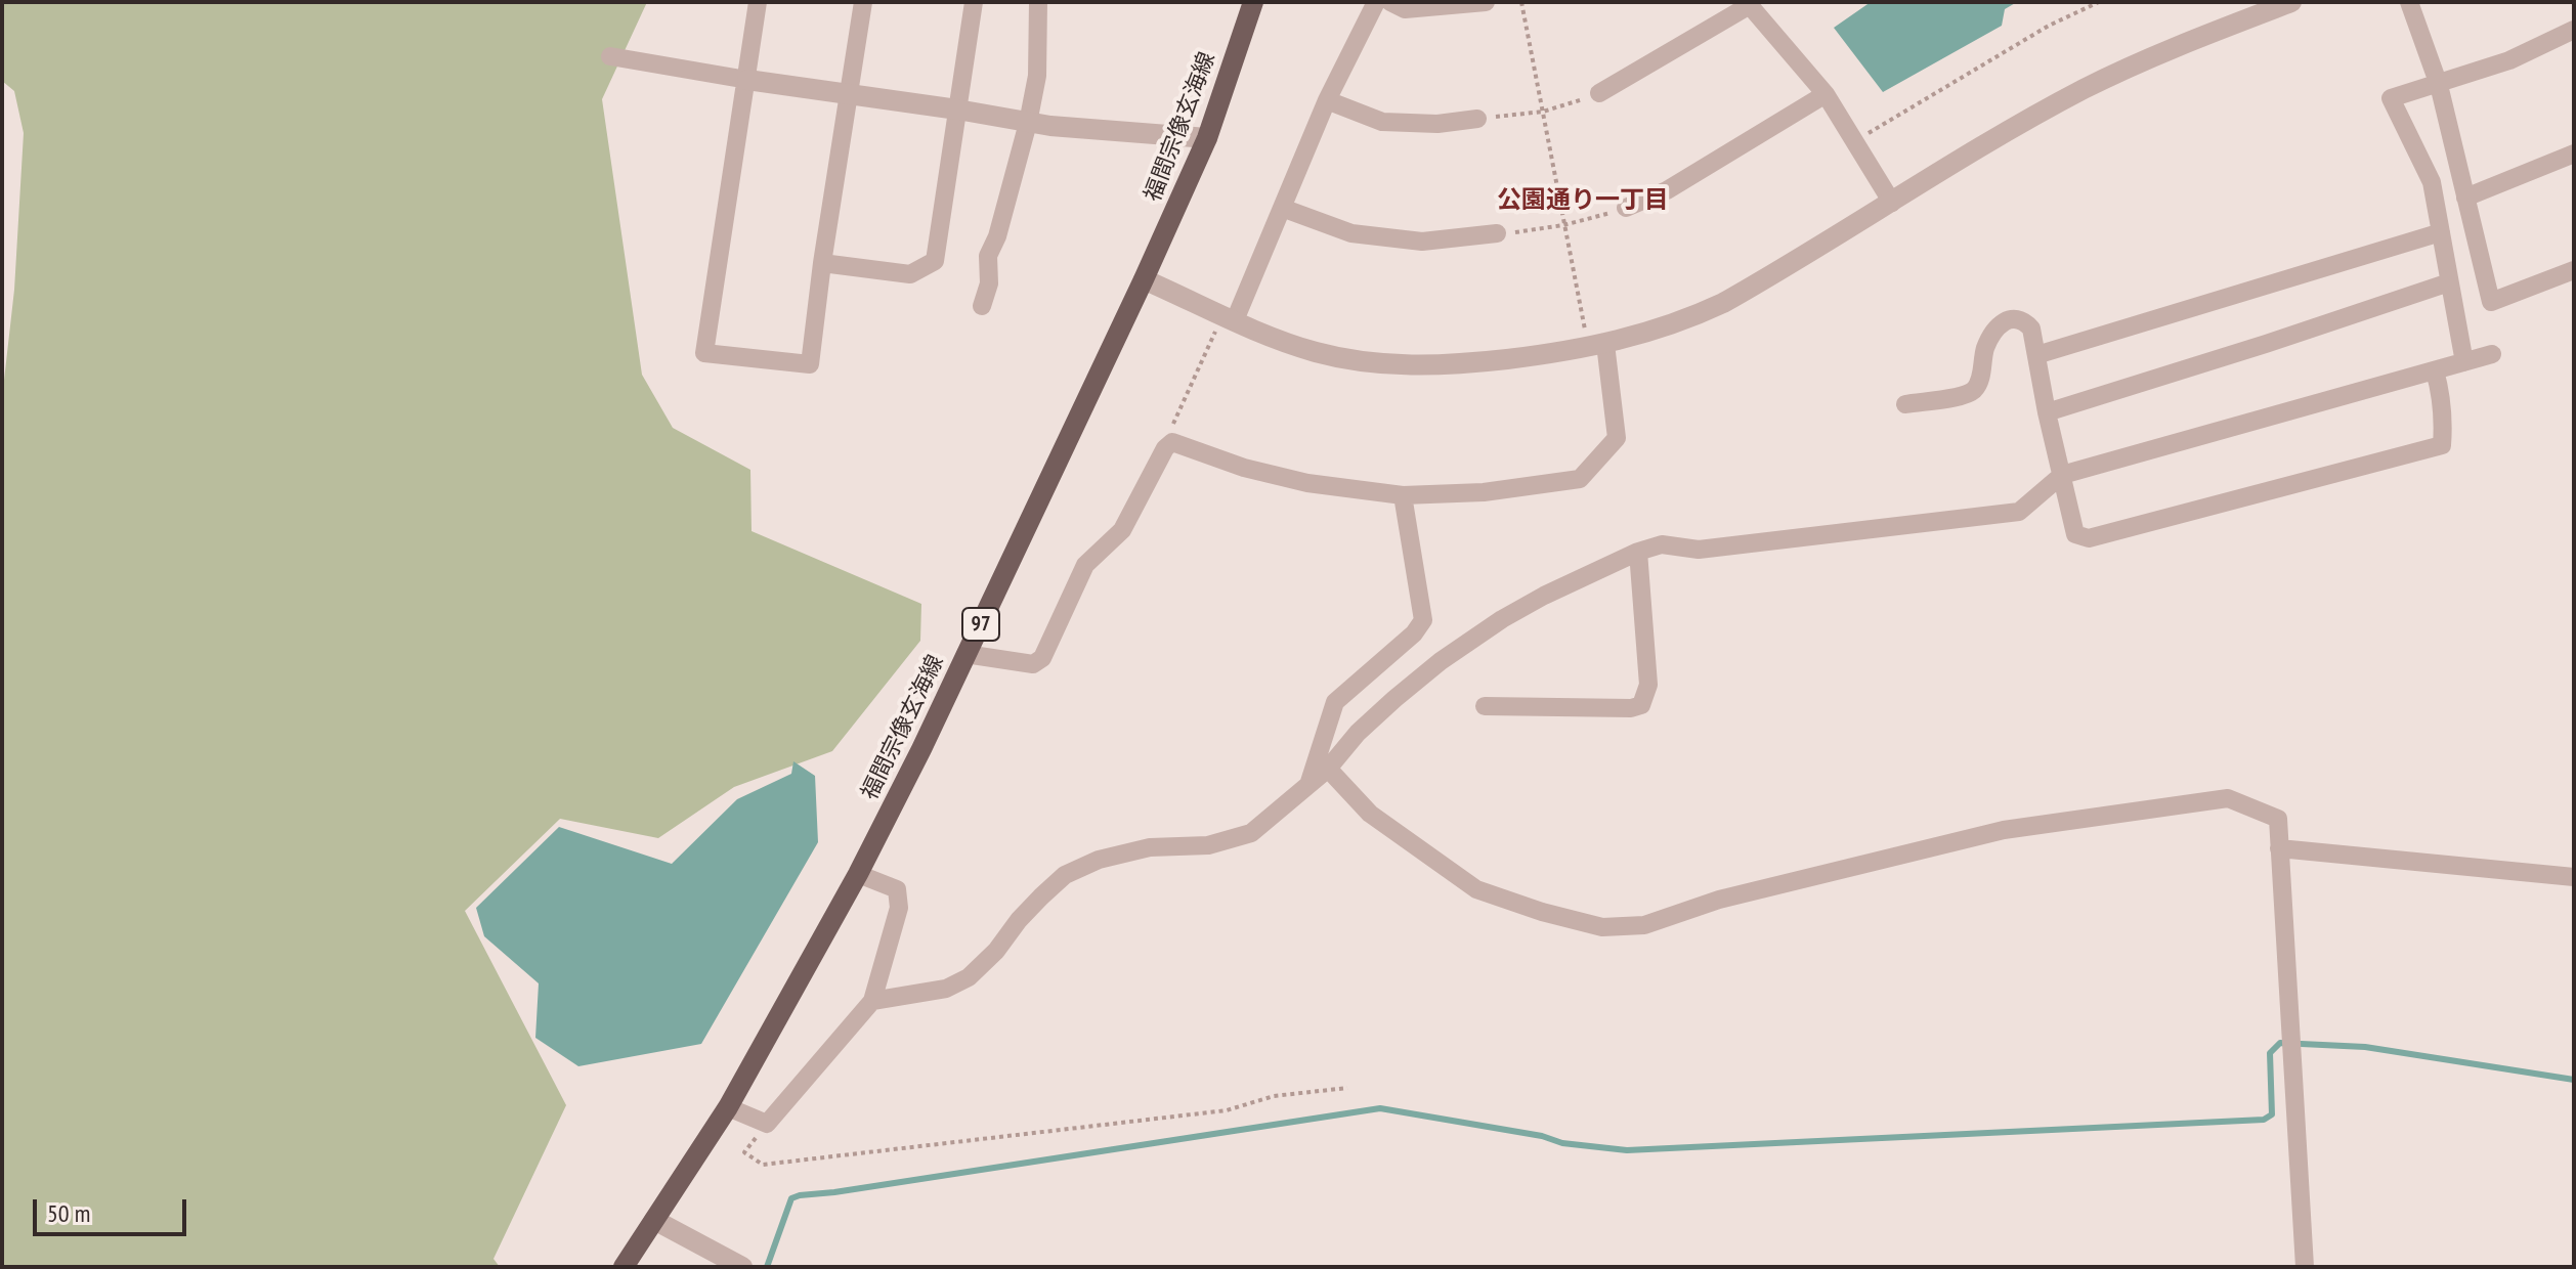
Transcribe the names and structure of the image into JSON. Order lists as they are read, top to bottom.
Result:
{
  "streets": {
    "main road": ["福間宗像玄海線", "97"]
  },
  "districts": ["公園通り一丁目"],
  "scale_bar": "50 m"
}
